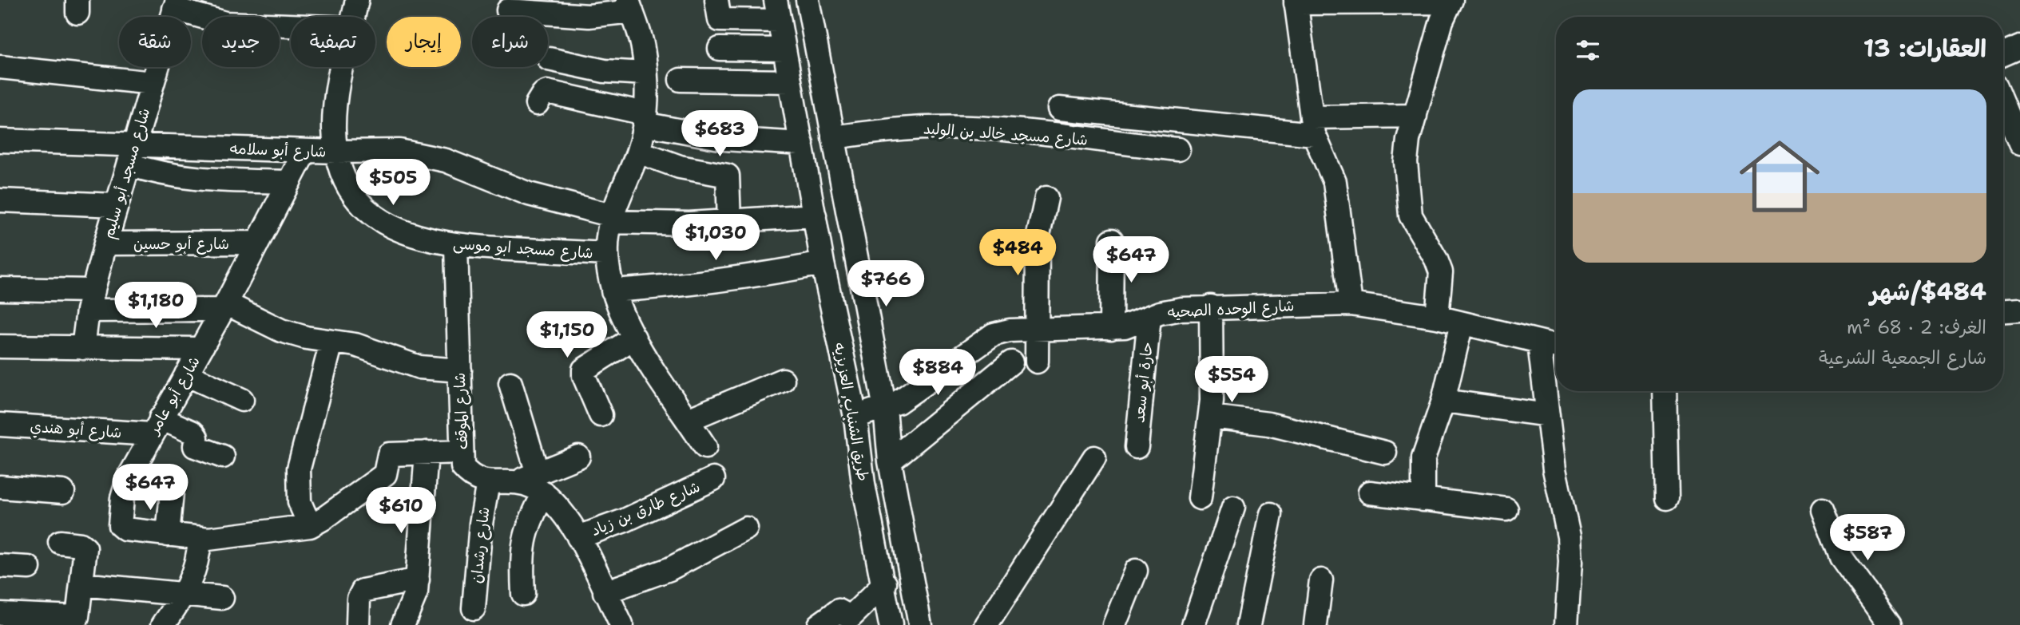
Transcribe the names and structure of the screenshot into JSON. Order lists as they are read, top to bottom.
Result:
{
  "streets": {
    "street": [
      "شارع مسجد خالد بن الوليد",
      "شارع أبو سلامه",
      "شارع مسجد أبو سليم",
      "شارع أبو حسين",
      "شارع مسجد ابو موسى",
      "شارع الوحده الصحيه",
      "حارة أبو سعد",
      "شارع أبو عامر",
      "شارع الموقف",
      "طريق الشنباب, العزيزيه",
      "شارع أبو هندي",
      "شارع طارق بن زياد",
      "شارع رشدان"
    ]
  },
  "crossings": [
    ["شارع مسجد خالد بن الوليد", "طريق الشنباب, العزيزيه"],
    ["شارع أبو سلامه", "شارع مسجد أبو سليم"],
    ["شارع أبو سلامه", "شارع مسجد ابو موسى"],
    ["شارع أبو سلامه", "شارع أبو عامر"],
    ["شارع أبو سلامه", "طريق الشنباب, العزيزيه"],
    ["شارع مسجد أبو سليم", "شارع أبو حسين"],
    ["شارع أبو حسين", "شارع أبو عامر"],
    ["شارع مسجد ابو موسى", "شارع الموقف"],
    ["شارع الوحده الصحيه", "حارة أبو سعد"],
    ["شارع الوحده الصحيه", "طريق الشنباب, العزيزيه"],
    ["شارع أبو عامر", "شارع أبو هندي"],
    ["شارع الموقف", "شارع طارق بن زياد"],
    ["شارع الموقف", "شارع رشدان"]
  ],
  "page": {
    "chip": [
      "شراء",
      "إيجار",
      "تصفية",
      "جديد",
      "شقة"
    ],
    "heading": "العقارات: 13",
    "list": [
      {
        "name": "$484/شهر",
        "note": "الغرف: 2 · 68 m² · شارع الجمعية الشرعية"
      }
    ],
    "price": [
      "$683",
      "$505",
      "$1,030",
      "$484",
      "$647",
      "$766",
      "$1,180",
      "$1,150",
      "$884",
      "$554",
      "$647",
      "$610",
      "$587"
    ]
  }
}
